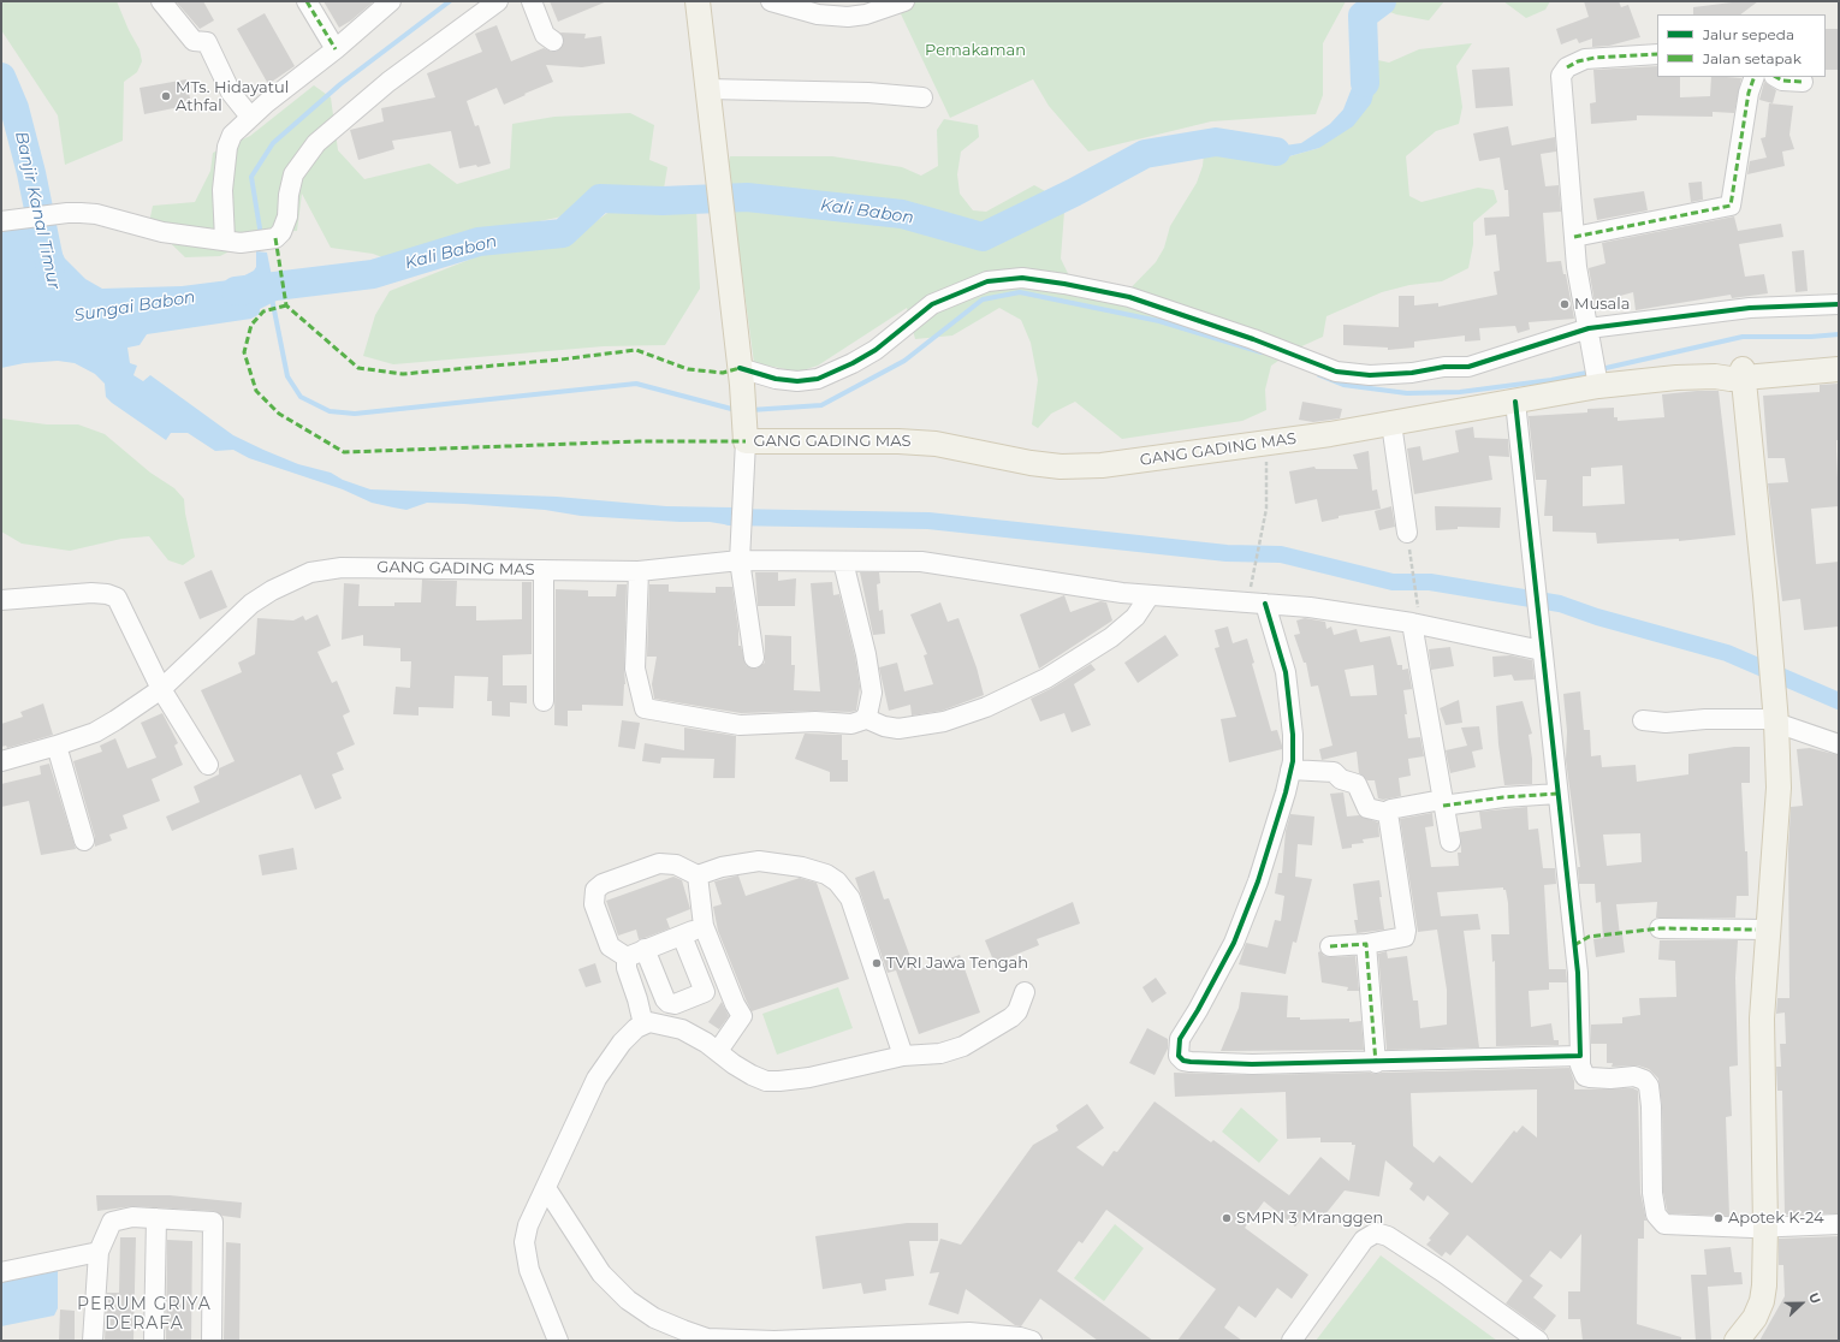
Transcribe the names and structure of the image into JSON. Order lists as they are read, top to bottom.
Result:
{
  "streets": {
    "main road": ["GANG GADING MAS"]
  },
  "districts": ["PERUM GRIYA DERAFA"],
  "water": ["Banjir Kanal Timur", "Kali Babon", "Sungai Babon"],
  "parks": ["Pemakaman"],
  "places": [
    "MTs. Hidayatul Athfal",
    "Musala",
    "TVRI Jawa Tengah",
    "SMPN 3 Mranggen",
    "Apotek K-24"
  ],
  "legend": ["Jalur sepeda", "Jalan setapak"],
  "north": "right"
}
